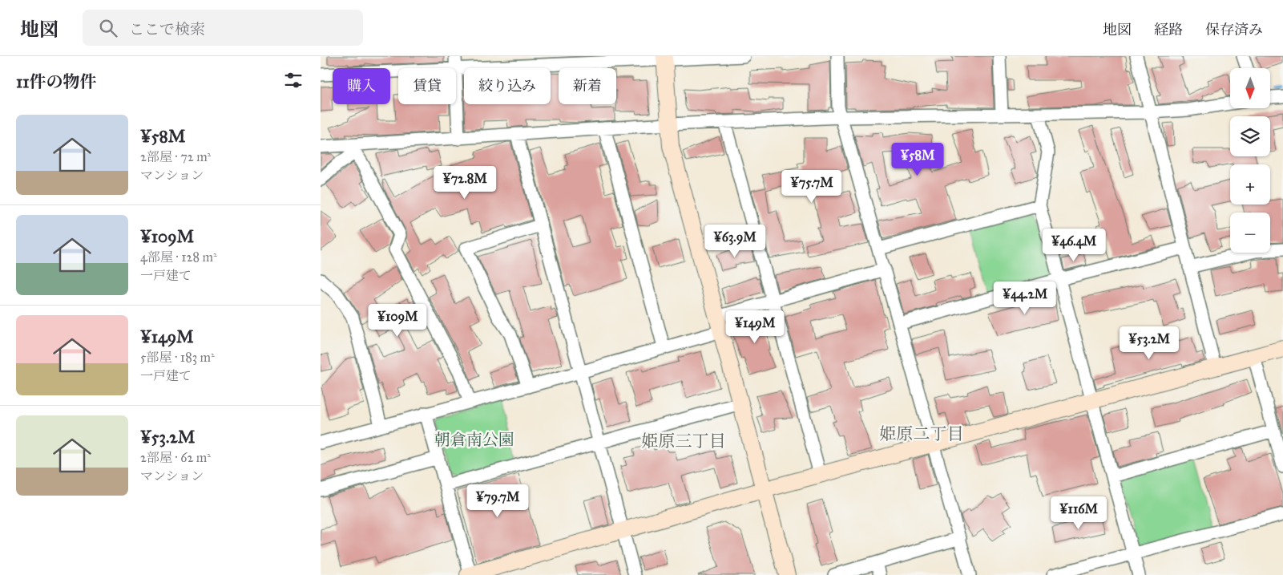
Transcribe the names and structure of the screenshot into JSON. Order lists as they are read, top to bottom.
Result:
{
  "districts": ["姫原二丁目", "姫原三丁目"],
  "parks": ["朝倉南公園"],
  "north": "bottom",
  "page": {
    "header": "地図",
    "search": "ここで検索",
    "nav": ["地図", "経路", "保存済み"],
    "heading": "11件の物件",
    "map_buttons": ["+", "−"],
    "chip": [
      "購入",
      "賃貸",
      "絞り込み",
      "新着"
    ],
    "list": [
      {
        "name": "¥58M",
        "note": "2部屋 · 72 m² · マンション"
      },
      {
        "name": "¥109M",
        "note": "4部屋 · 128 m² · 一戸建て"
      },
      {
        "name": "¥149M",
        "note": "5部屋 · 183 m² · 一戸建て"
      },
      {
        "name": "¥53.2M",
        "note": "2部屋 · 62 m² · マンション"
      }
    ],
    "price": [
      "¥58M",
      "¥72.8M",
      "¥75.7M",
      "¥63.9M",
      "¥46.4M",
      "¥44.2M",
      "¥109M",
      "¥149M",
      "¥53.2M",
      "¥79.7M",
      "¥116M"
    ]
  }
}
